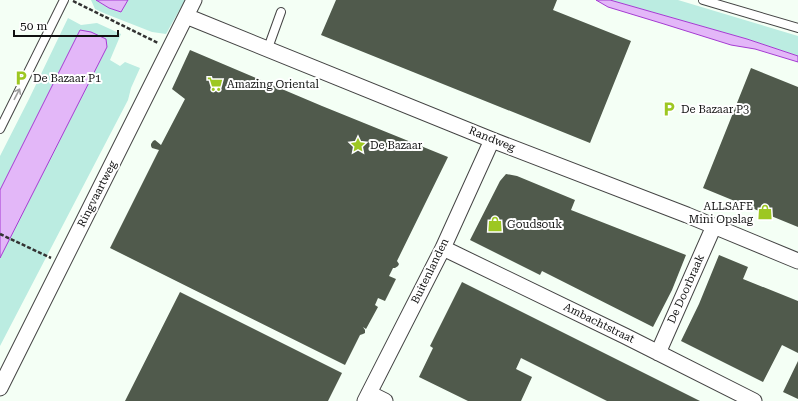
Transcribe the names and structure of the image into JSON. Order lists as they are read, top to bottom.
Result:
{
  "streets": {
    "street": [
      "Randweg",
      "Ringvaartweg",
      "Buitenlanden",
      "De Doorbraak",
      "Ambachtstraat"
    ]
  },
  "crossings": [
    ["Randweg", "Ringvaartweg"],
    ["Randweg", "Buitenlanden"],
    ["Randweg", "De Doorbraak"],
    ["Buitenlanden", "Ambachtstraat"],
    ["De Doorbraak", "Ambachtstraat"]
  ],
  "places": {
    "parking": ["De Bazaar P1", "De Bazaar P3"],
    "supermarket": ["Amazing Oriental"],
    "place": ["De Bazaar"],
    "shop": ["ALLSAFE Mini Opslag", "Goudsouk"]
  },
  "scale_bar": "50 m"
}
